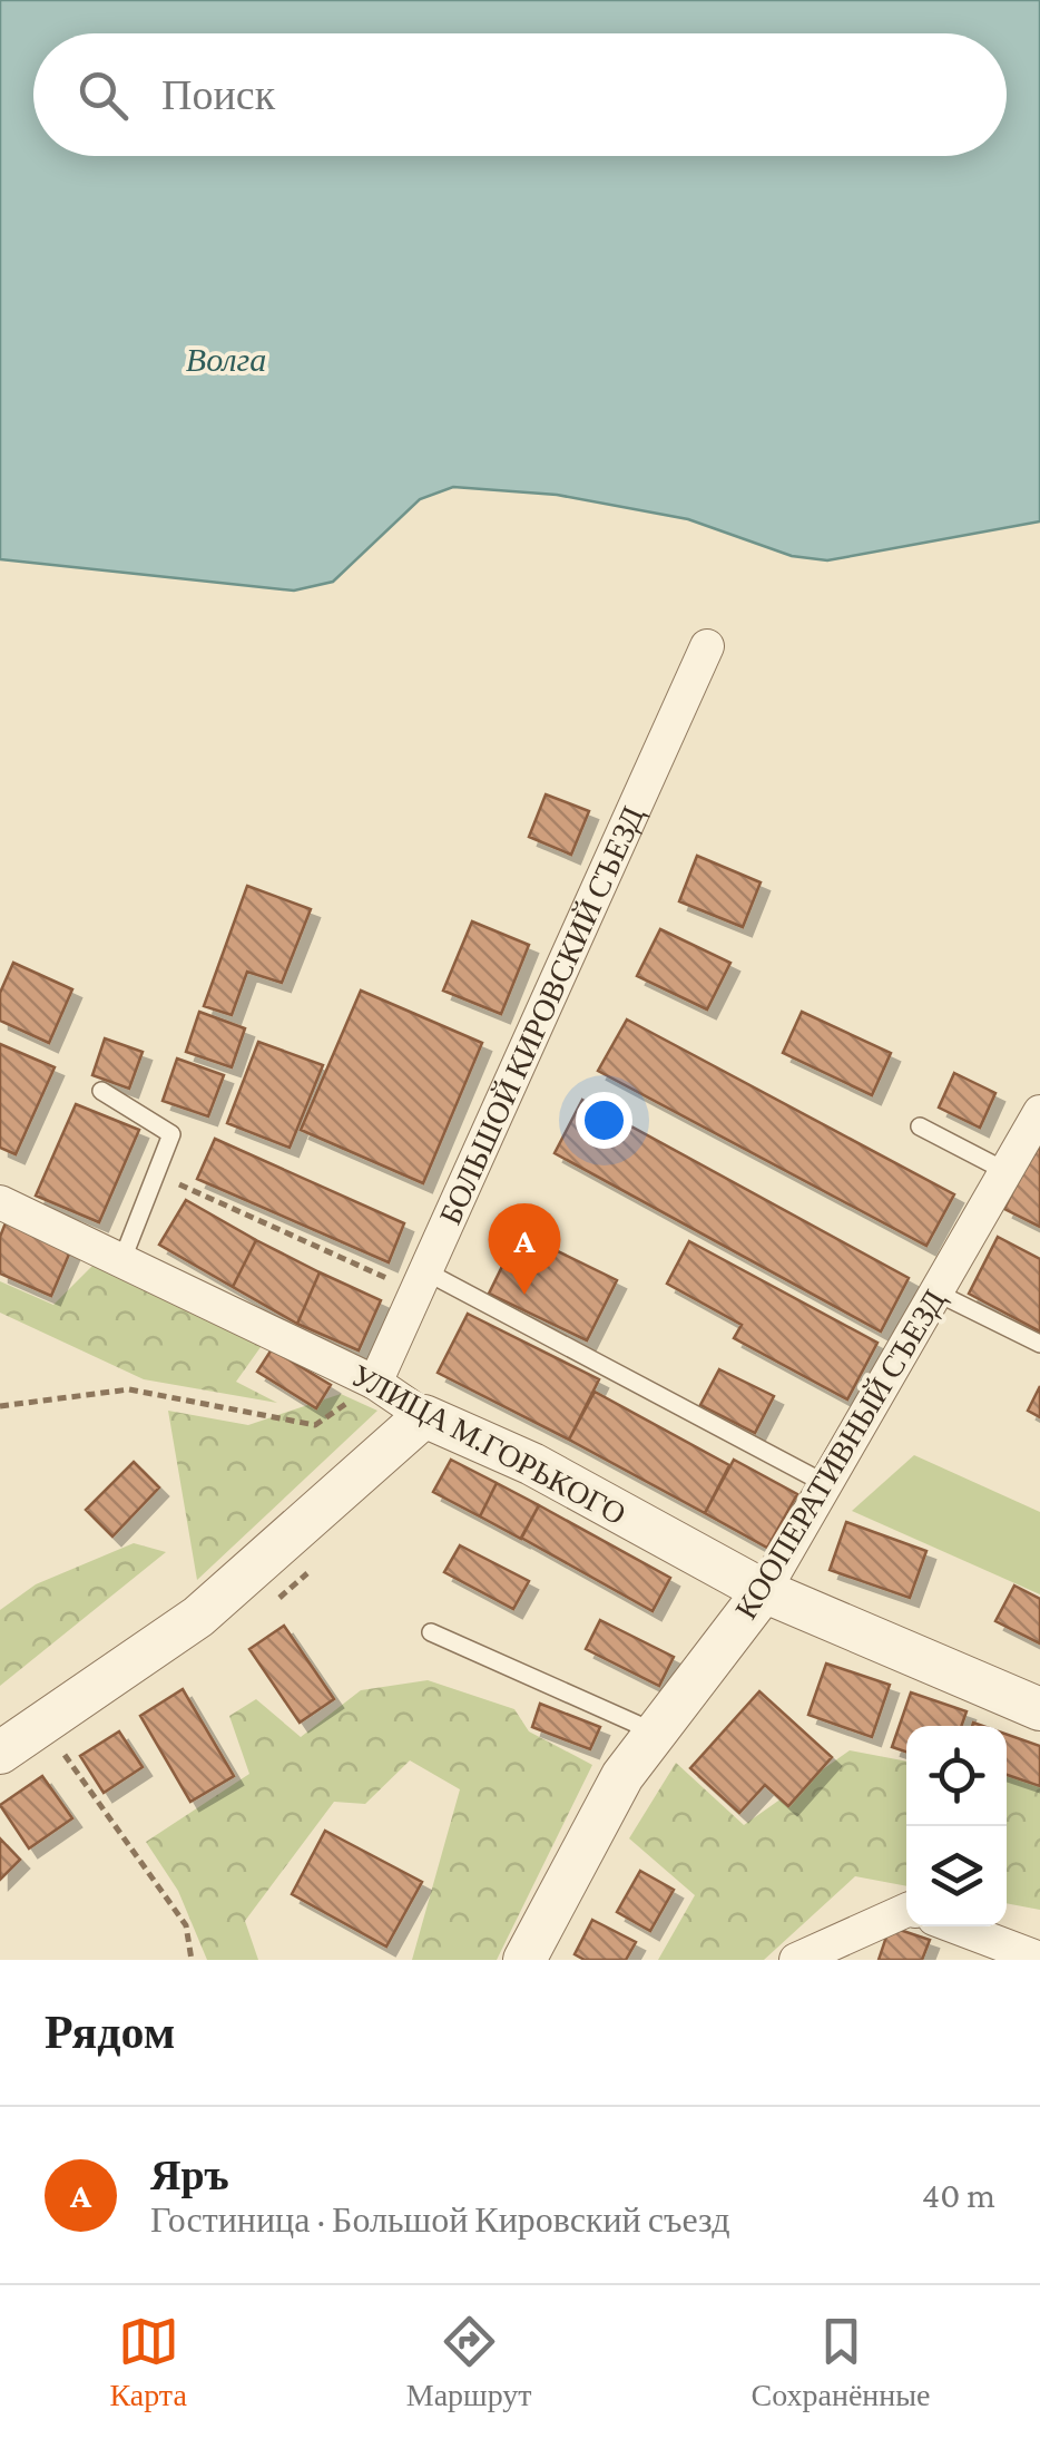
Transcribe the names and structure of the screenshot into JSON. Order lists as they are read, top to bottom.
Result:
{
  "streets": {
    "street": ["БОЛЬШОЙ КИРОВСКИЙ СЪЕЗД", "УЛИЦА М.ГОРЬКОГО", "КООПЕРАТИВНЫЙ СЪЕЗД"]
  },
  "crossings": [
    ["БОЛЬШОЙ КИРОВСКИЙ СЪЕЗД", "УЛИЦА М.ГОРЬКОГО"],
    ["УЛИЦА М.ГОРЬКОГО", "КООПЕРАТИВНЫЙ СЪЕЗД"]
  ],
  "water": ["Волга"],
  "page": {
    "search": "Поиск",
    "pins": "A",
    "heading": "Рядом",
    "list": [
      {
        "mark": "A",
        "name": "Яръ",
        "note": "Гостиница · Большой Кировский съезд",
        "value": "40 m"
      }
    ],
    "nav": ["Карта", "Маршрут", "Сохранённые"]
  }
}
